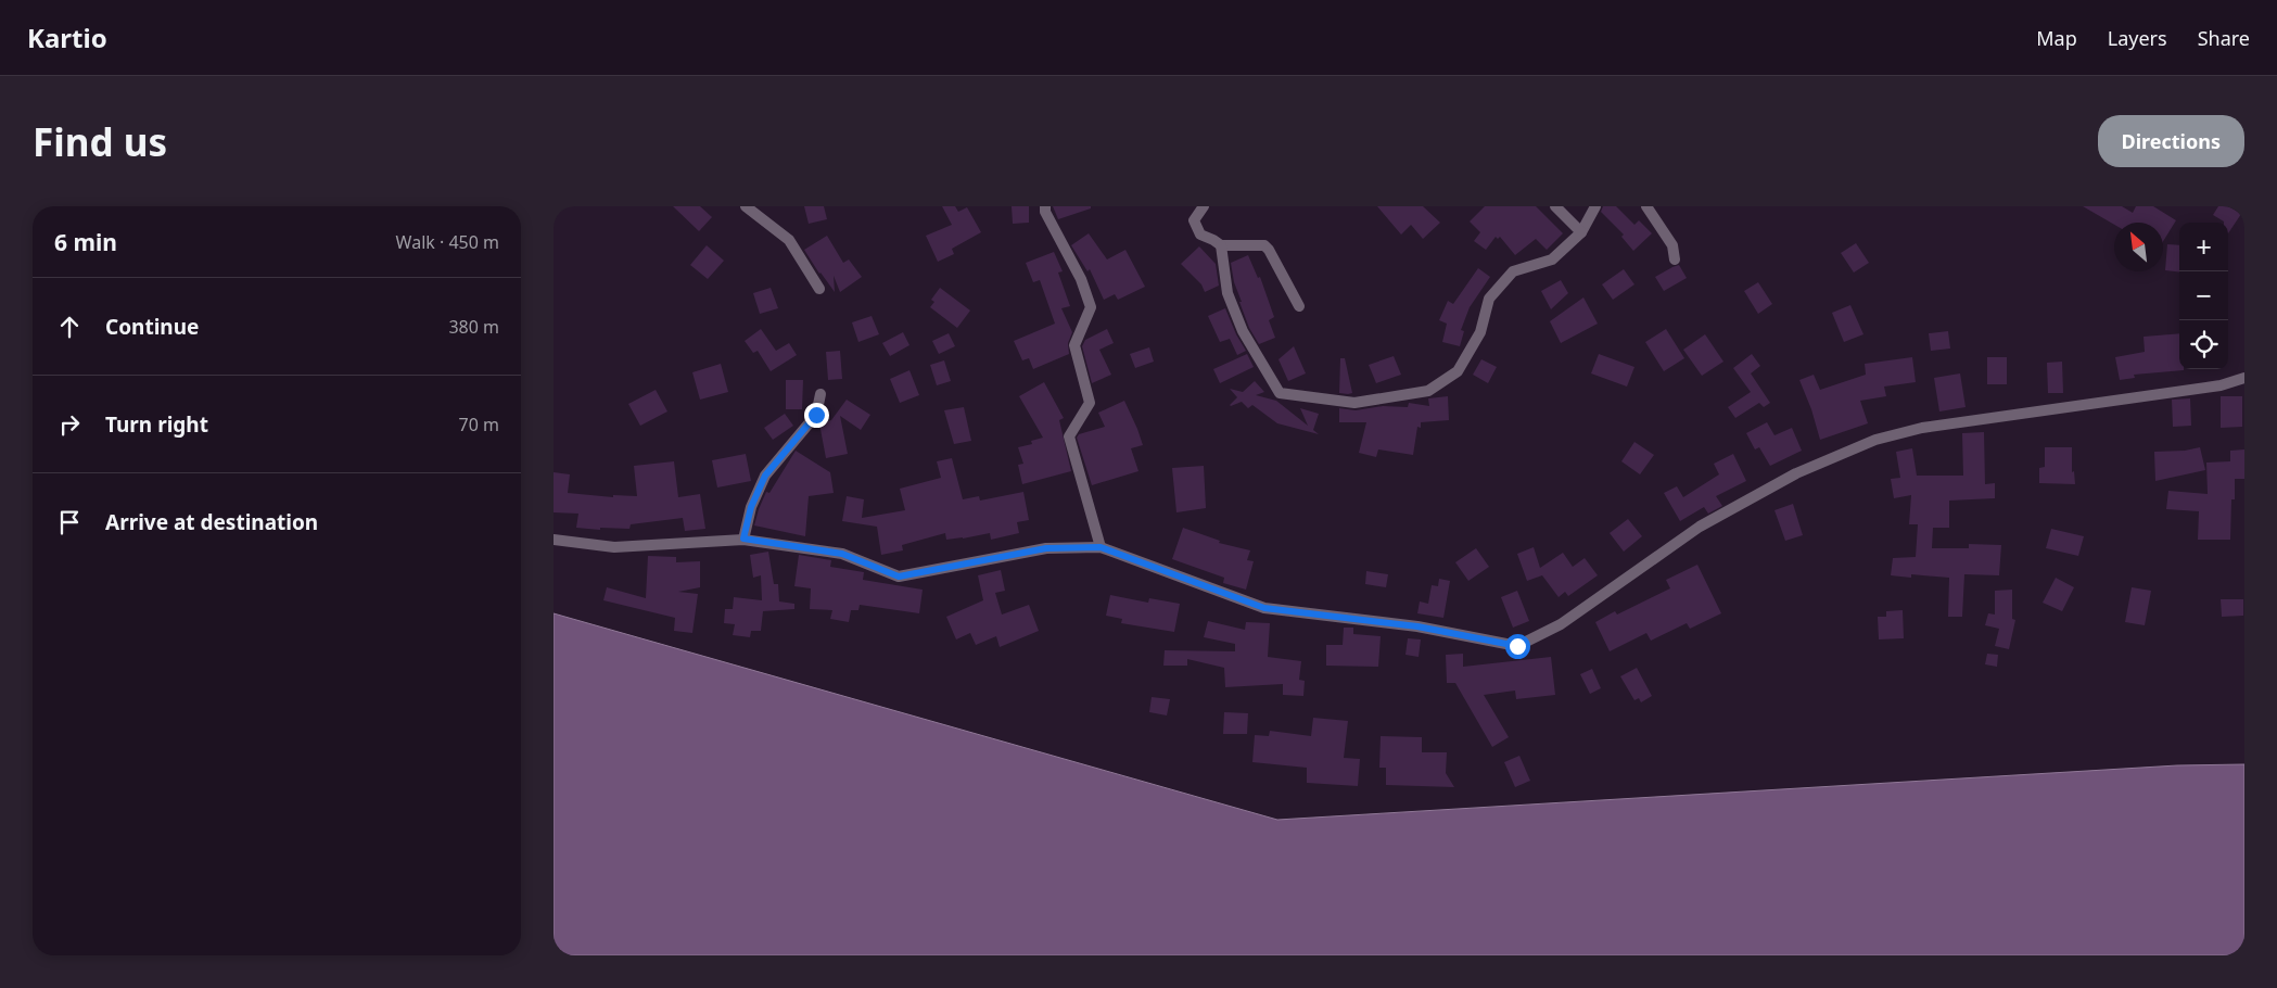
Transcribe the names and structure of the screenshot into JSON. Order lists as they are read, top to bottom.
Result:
{
  "north": "top left",
  "page": {
    "header": "Kartio",
    "nav": ["Map", "Layers", "Share"],
    "buttons": "Directions",
    "title": "Find us",
    "heading": ["6 min", "Walk · 450 m"],
    "map_buttons": ["+", "−"],
    "list": [
      ["Continue", "380 m"],
      ["Turn right", "70 m"],
      "Arrive at destination"
    ]
  }
}
